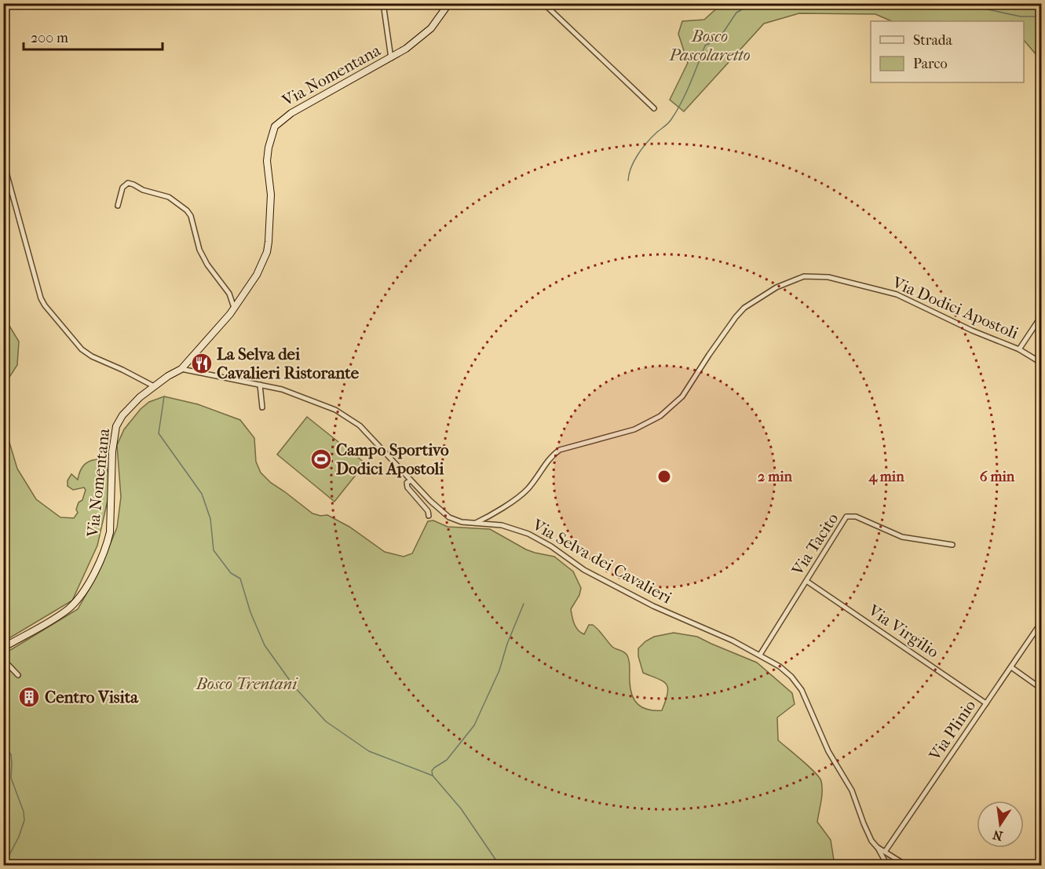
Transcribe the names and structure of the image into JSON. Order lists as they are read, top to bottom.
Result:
{
  "streets": {
    "main road": ["Via Nomentana"],
    "street": [
      "Via Dodici Apostoli",
      "Via Tacito",
      "Via Selva dei Cavalieri",
      "Via Virgilio",
      "Via Plinio"
    ]
  },
  "crossings": [
    ["Via Nomentana", "Via Selva dei Cavalieri"],
    ["Via Dodici Apostoli", "Via Selva dei Cavalieri"],
    ["Via Tacito", "Via Selva dei Cavalieri"],
    ["Via Tacito", "Via Virgilio"],
    ["Via Selva dei Cavalieri", "Via Plinio"],
    ["Via Virgilio", "Via Plinio"]
  ],
  "parks": ["Bosco Pascolaretto", "Bosco Trentani"],
  "places": {
    "restaurant": ["La Selva dei Cavalieri Ristorante"],
    "sports": ["Campo Sportivo Dodici Apostoli"],
    "building": ["Centro Visita"]
  },
  "legend": ["Strada", "Parco"],
  "scale_bar": "200 m",
  "north": "bottom",
  "rings": ["2 min", "4 min", "6 min"]
}
